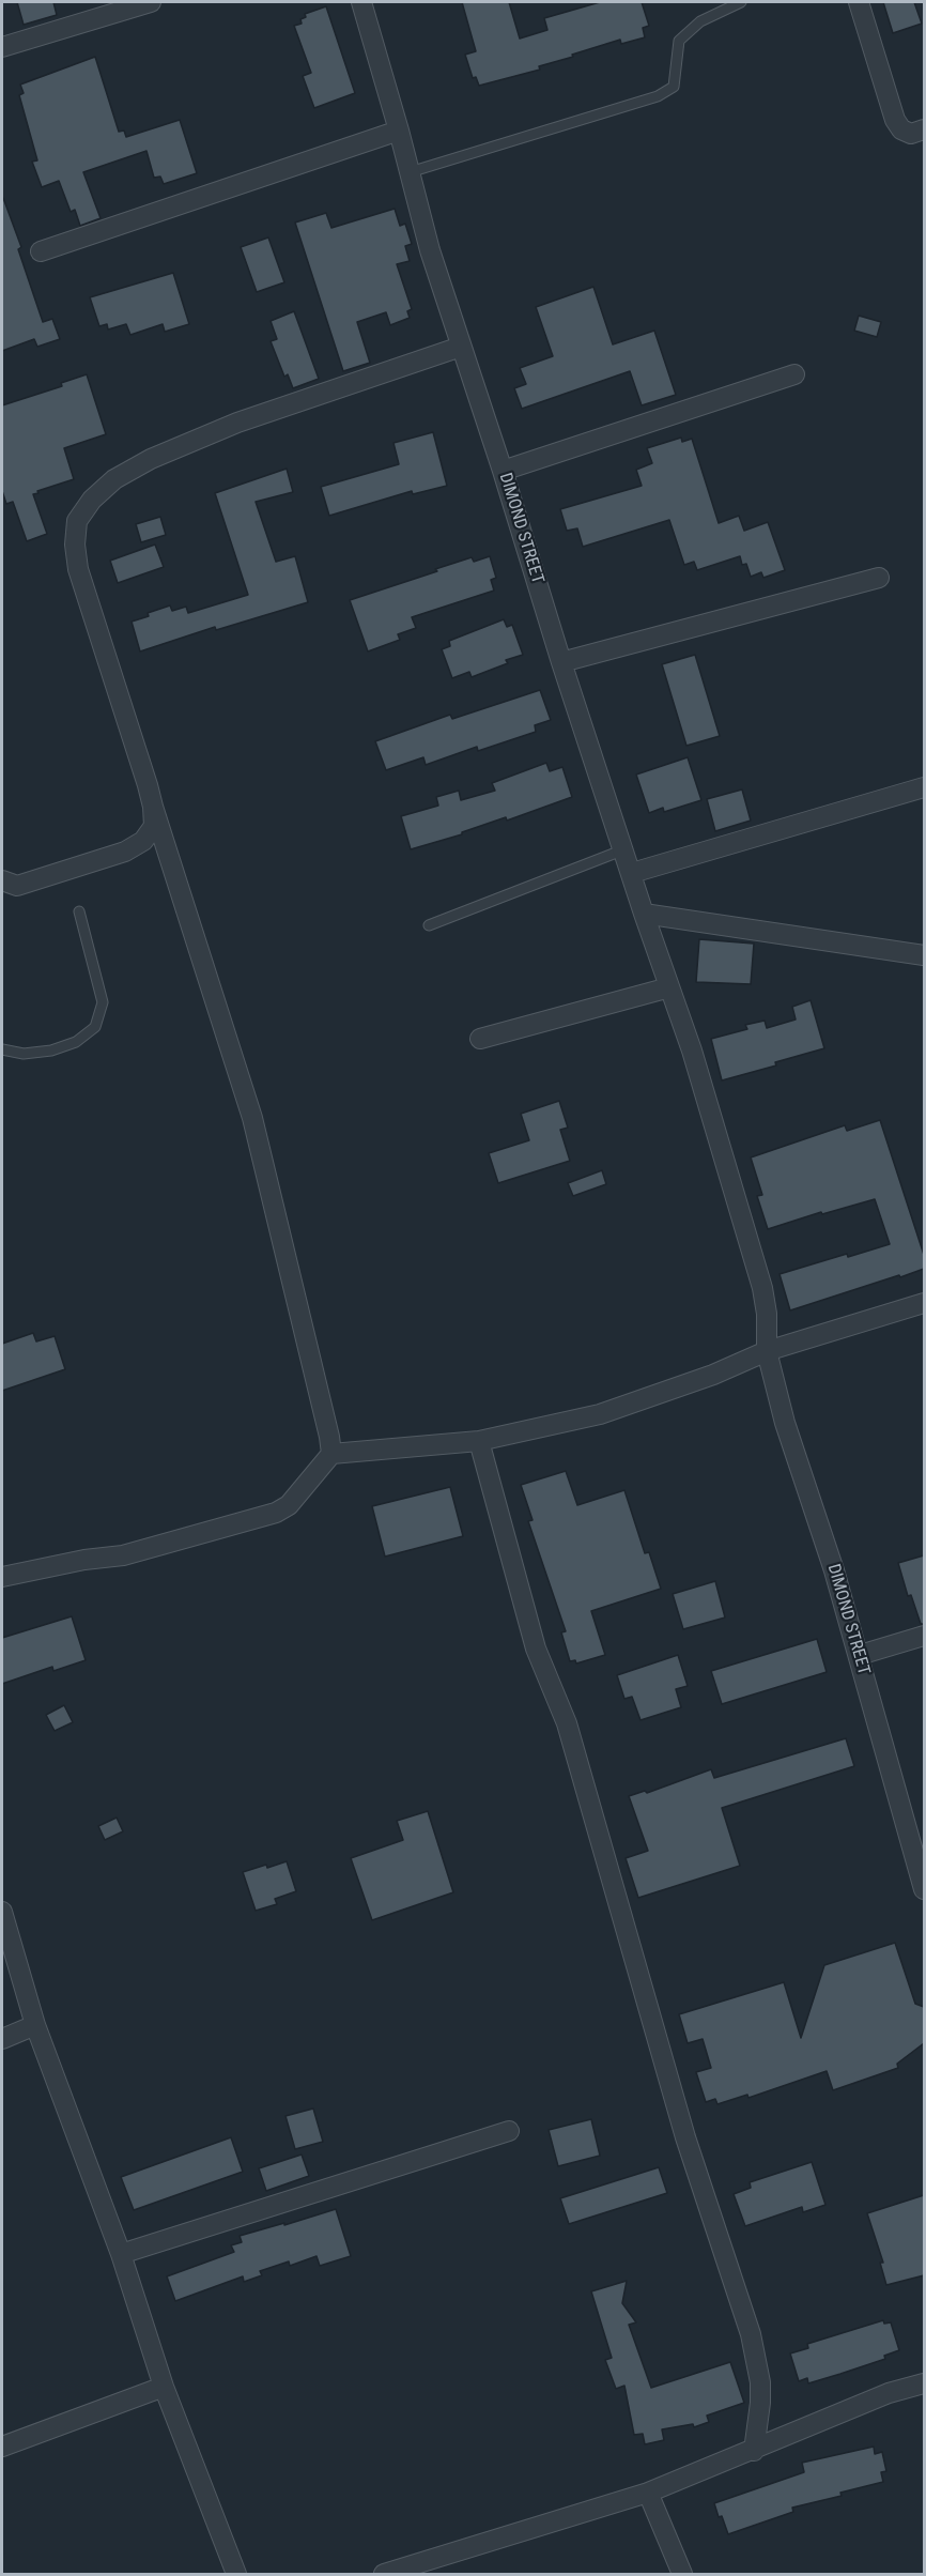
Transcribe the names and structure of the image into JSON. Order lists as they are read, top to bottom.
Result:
{
  "streets": {
    "street": ["DIMOND STREET"]
  }
}
